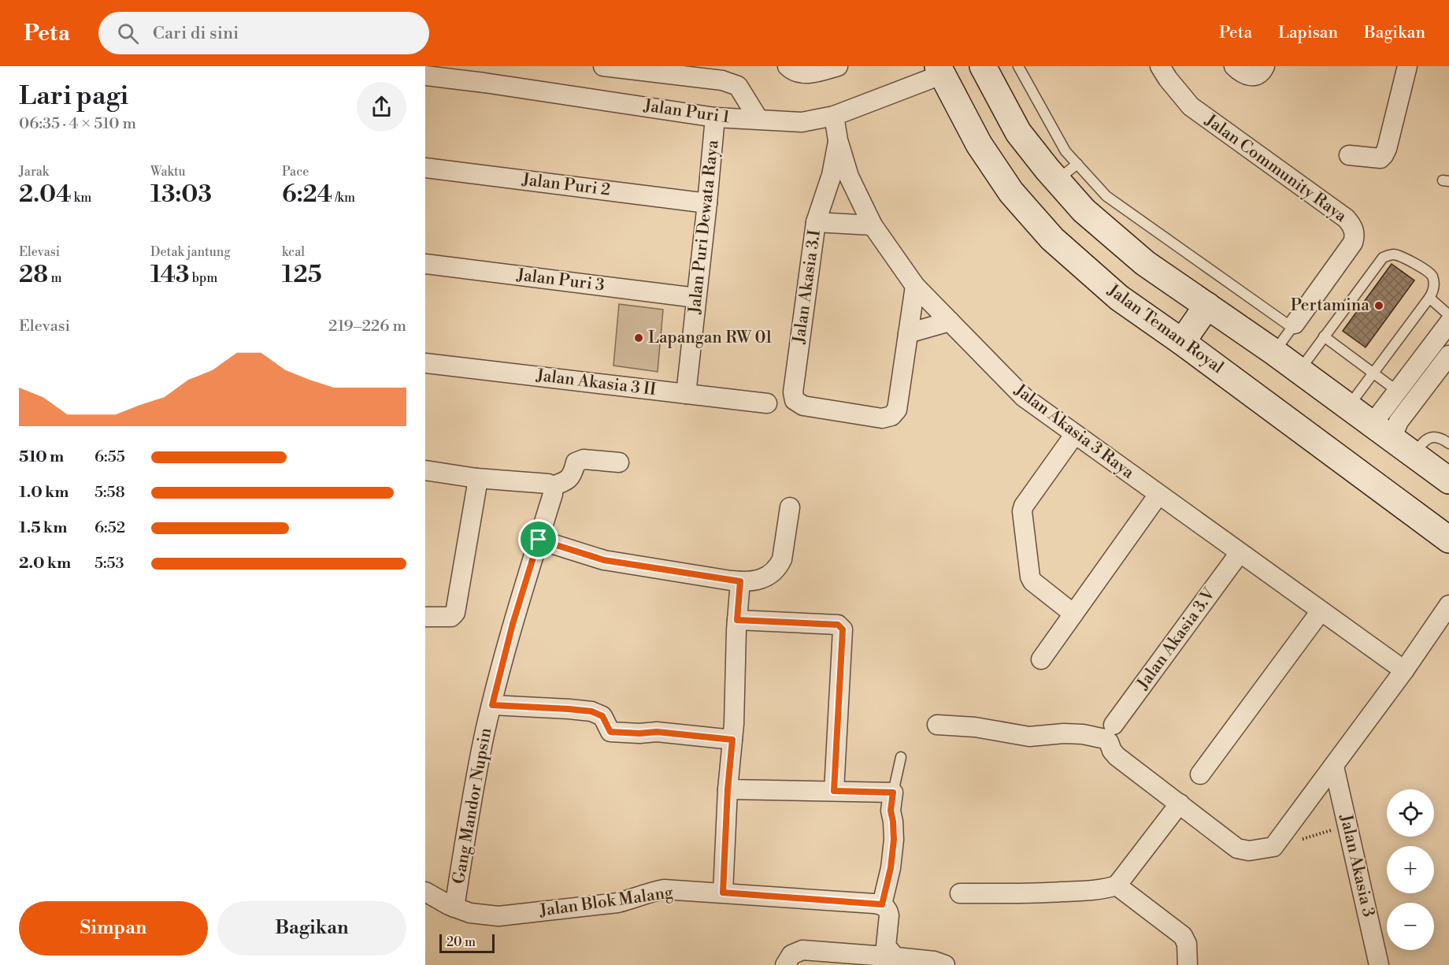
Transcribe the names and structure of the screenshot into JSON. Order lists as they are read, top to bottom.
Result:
{
  "streets": {
    "street": [
      "Jalan Puri 1",
      "Jalan Community Raya",
      "Jalan Puri 2",
      "Jalan Puri Dewata Raya",
      "Jalan Puri 3",
      "Jalan Akasia 3.I",
      "Jalan Teman Royal",
      "Jalan Akasia 3 II",
      "Jalan Akasia 3 Raya",
      "Jalan Akasia 3.V",
      "Gang Mandor Nupsin",
      "Jalan Akasia 3",
      "Jalan Blok Malang"
    ]
  },
  "crossings": [
    ["Jalan Puri 1", "Jalan Puri Dewata Raya"],
    ["Jalan Puri 1", "Jalan Teman Royal"],
    ["Jalan Puri 1", "Jalan Akasia 3 Raya"],
    ["Jalan Puri 2", "Jalan Puri Dewata Raya"],
    ["Jalan Puri Dewata Raya", "Jalan Puri 3"],
    ["Jalan Puri Dewata Raya", "Jalan Akasia 3 II"],
    ["Jalan Akasia 3.I", "Jalan Akasia 3 Raya"],
    ["Jalan Akasia 3 Raya", "Jalan Akasia 3.V"],
    ["Gang Mandor Nupsin", "Jalan Blok Malang"]
  ],
  "places": ["Pertamina", "Lapangan RW 01"],
  "scale_bar": "20 m",
  "page": {
    "header": "Peta",
    "search": "Cari di sini",
    "nav": ["Peta", "Lapisan", "Bagikan"],
    "heading": ["Lari pagi", "06:35 · 4 × 510 m"],
    "stats": [
      ["Jarak", "2.04 km"],
      ["Waktu", "13:03"],
      ["Pace", "6:24 /km"],
      ["Elevasi", "28 m"],
      ["Detak jantung", "143 bpm"],
      ["kcal", "125"]
    ],
    "chart": ["Elevasi", "219–226 m"],
    "list": [
      {
        "name": "510 m",
        "note": "6:55"
      },
      {
        "name": "1.0 km",
        "note": "5:58"
      },
      {
        "name": "1.5 km",
        "note": "6:52"
      },
      {
        "name": "2.0 km",
        "note": "5:53"
      }
    ],
    "map_buttons": ["+", "−"],
    "buttons": ["Simpan", "Bagikan"],
    "scale": "20 m"
  }
}
